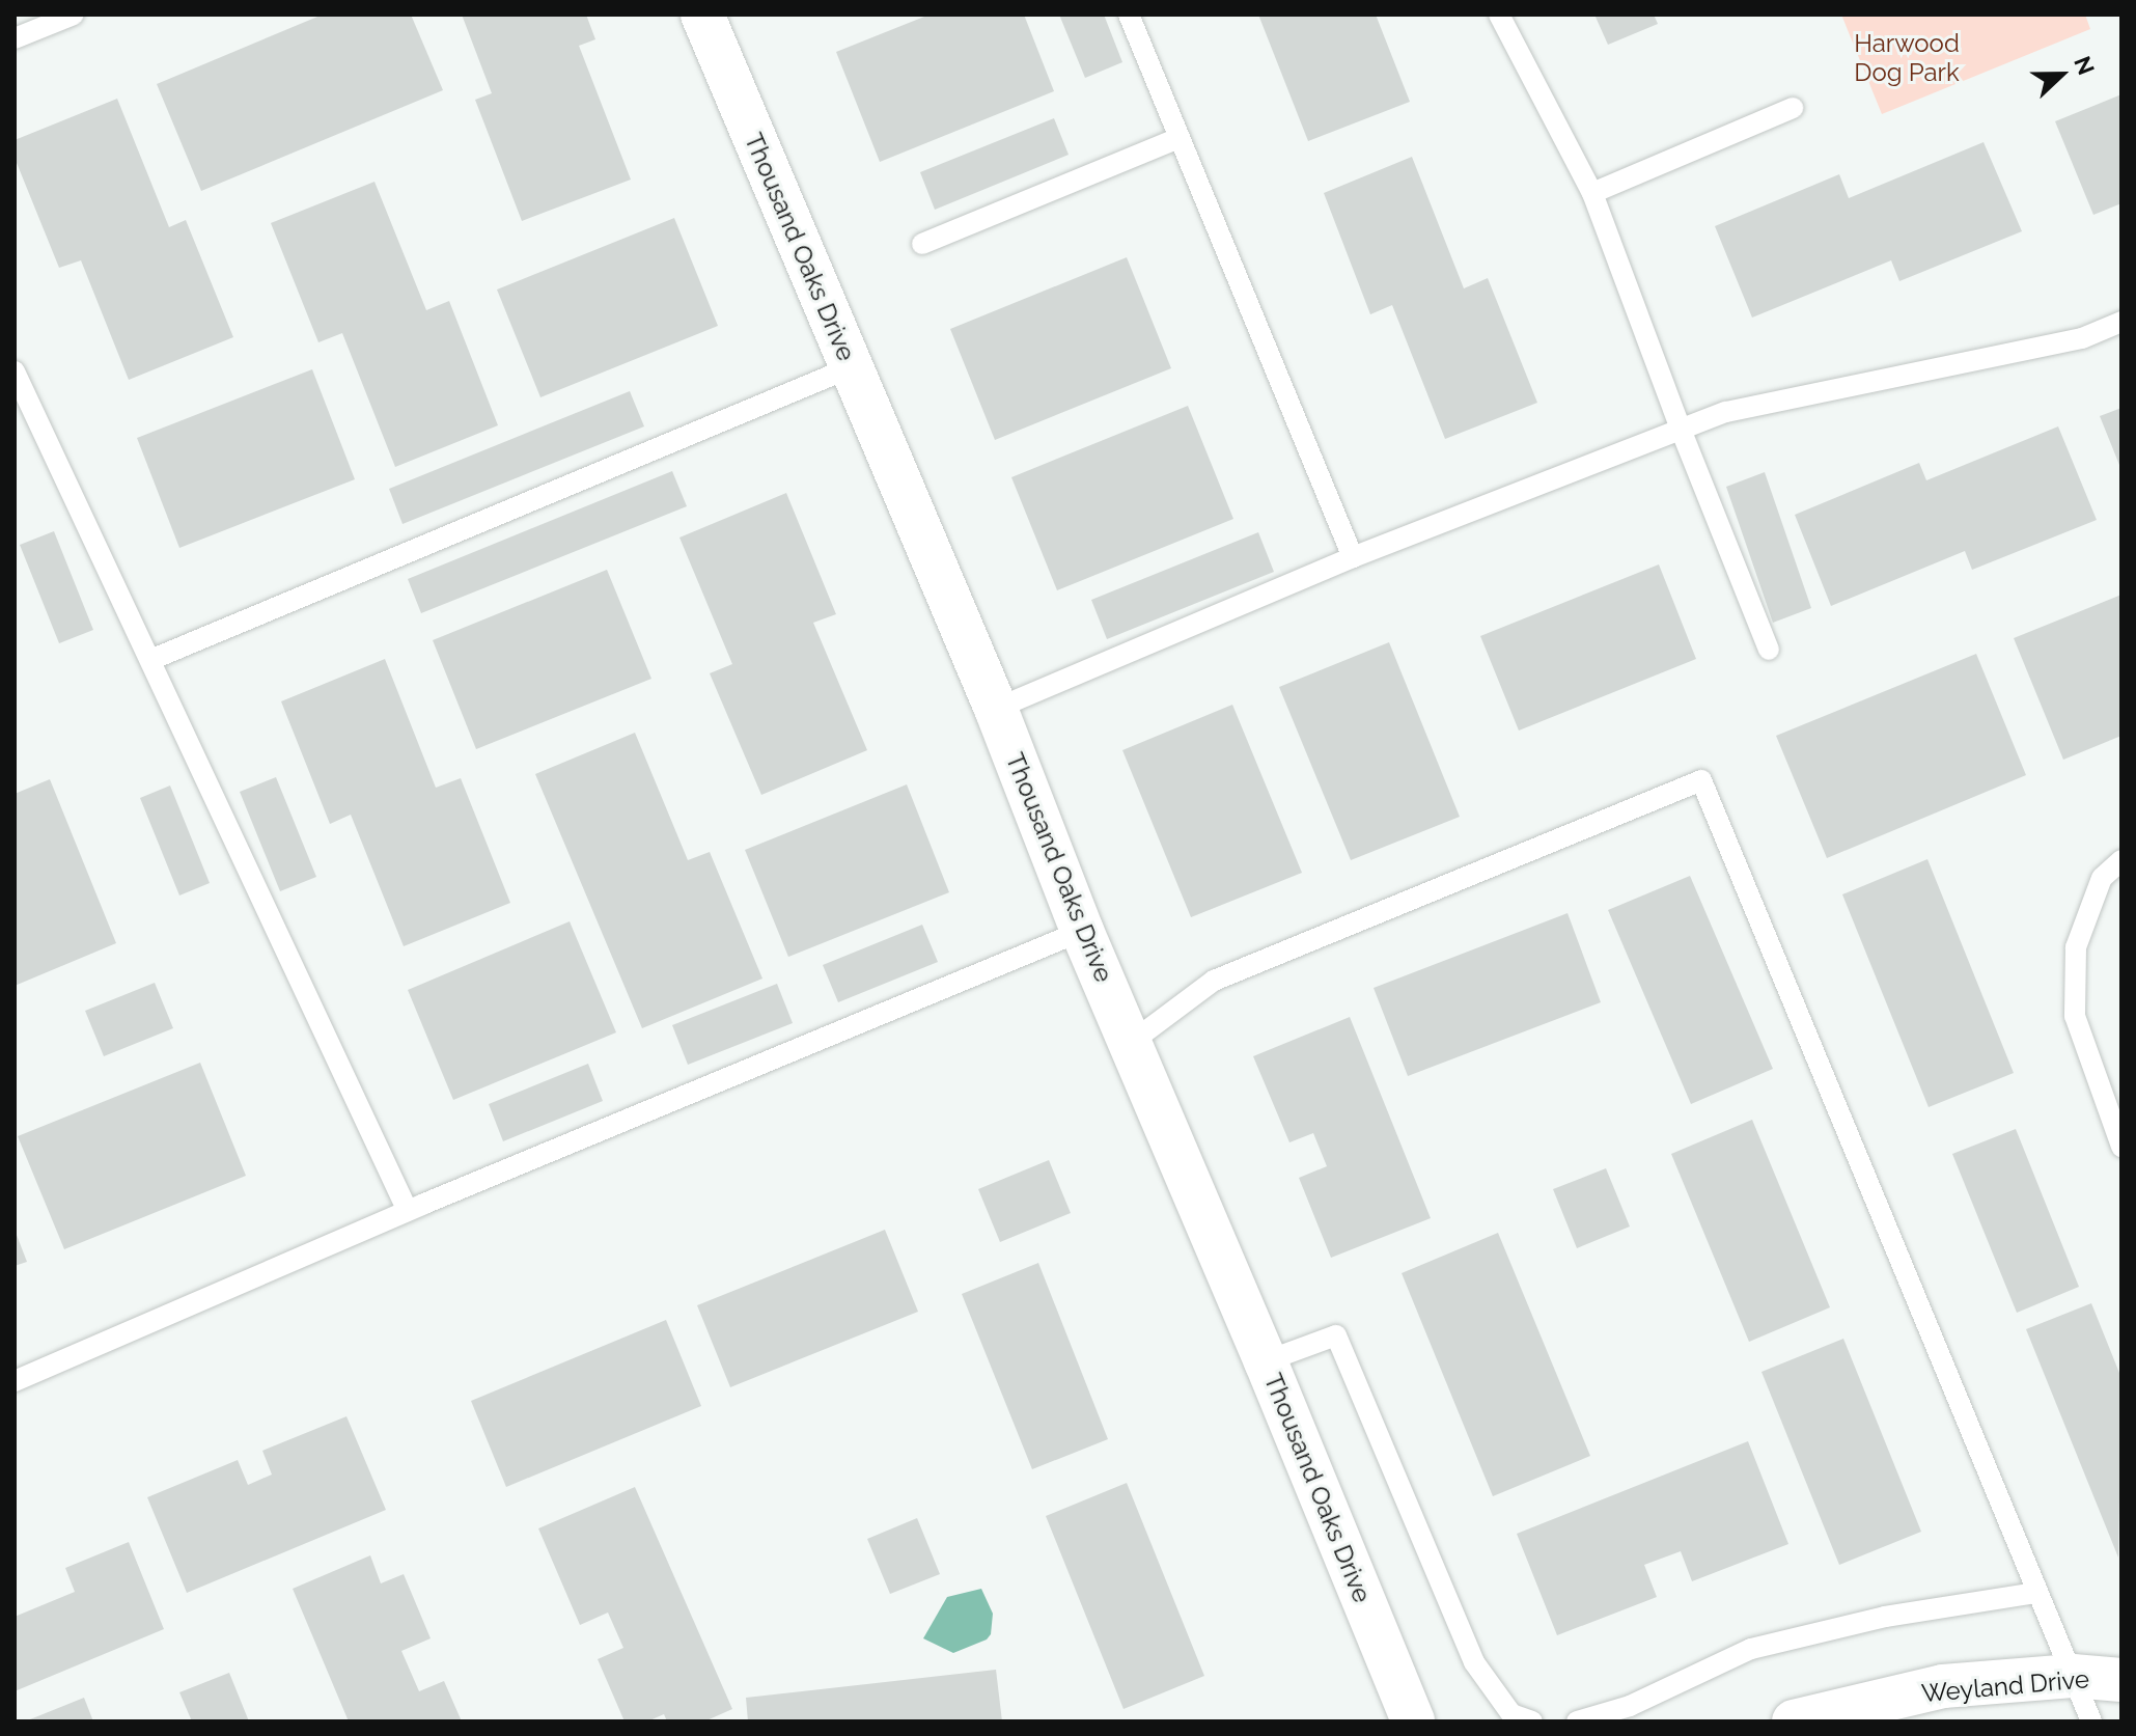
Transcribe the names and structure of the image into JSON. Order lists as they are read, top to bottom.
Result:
{
  "streets": {
    "street": ["Thousand Oaks Drive", "Weyland Drive"]
  },
  "parks": ["Harwood Dog Park"],
  "north": "right"
}
